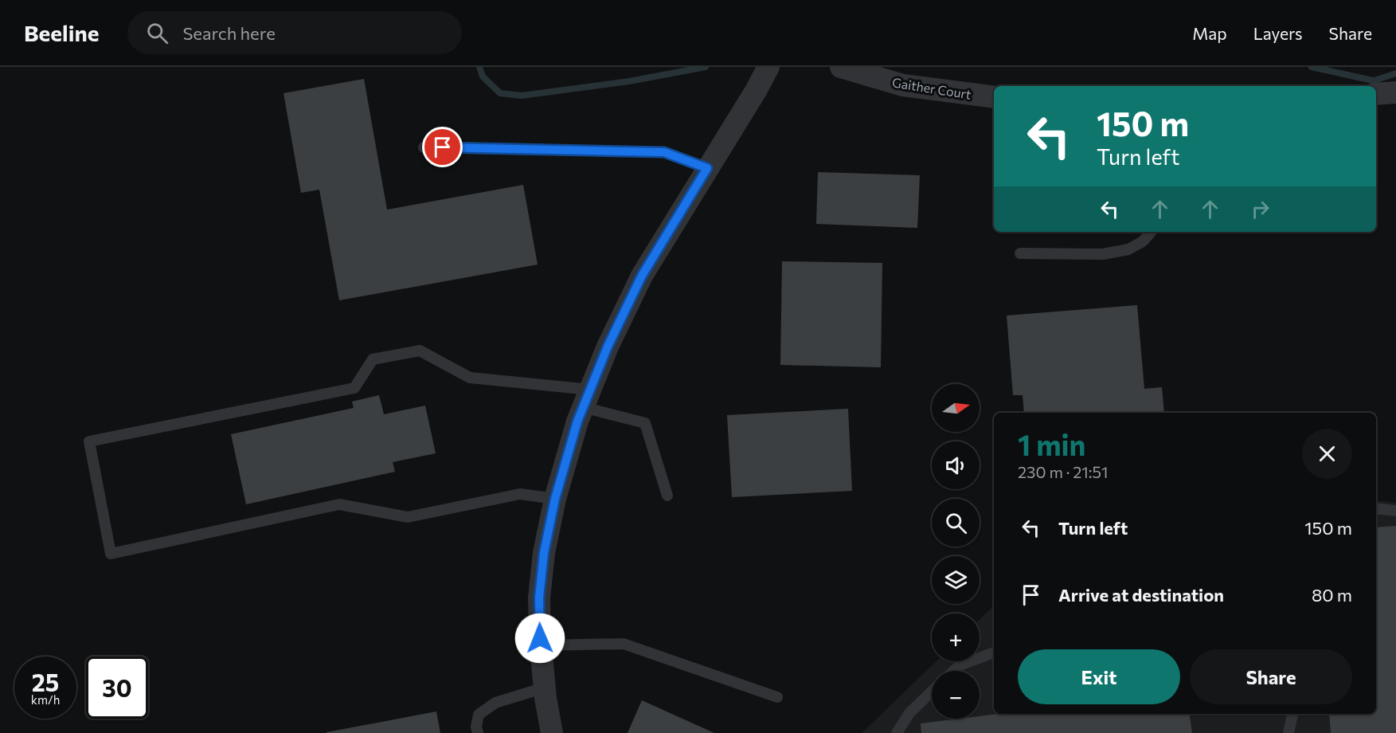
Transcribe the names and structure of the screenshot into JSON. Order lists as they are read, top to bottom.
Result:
{
  "streets": {
    "street": ["Gaither Court"]
  },
  "north": "right",
  "page": {
    "header": "Beeline",
    "search": "Search here",
    "nav": ["Map", "Layers", "Share"],
    "turn": ["150 m", "Turn left"],
    "map_buttons": ["+", "−"],
    "heading": ["1 min", "230 m · 21:51"],
    "list": [
      {
        "name": "Turn left",
        "value": "150 m"
      },
      {
        "name": "Arrive at destination",
        "value": "80 m"
      }
    ],
    "buttons": ["Exit", "Share"],
    "speed": "25 km/h",
    "limit": "30"
  }
}
